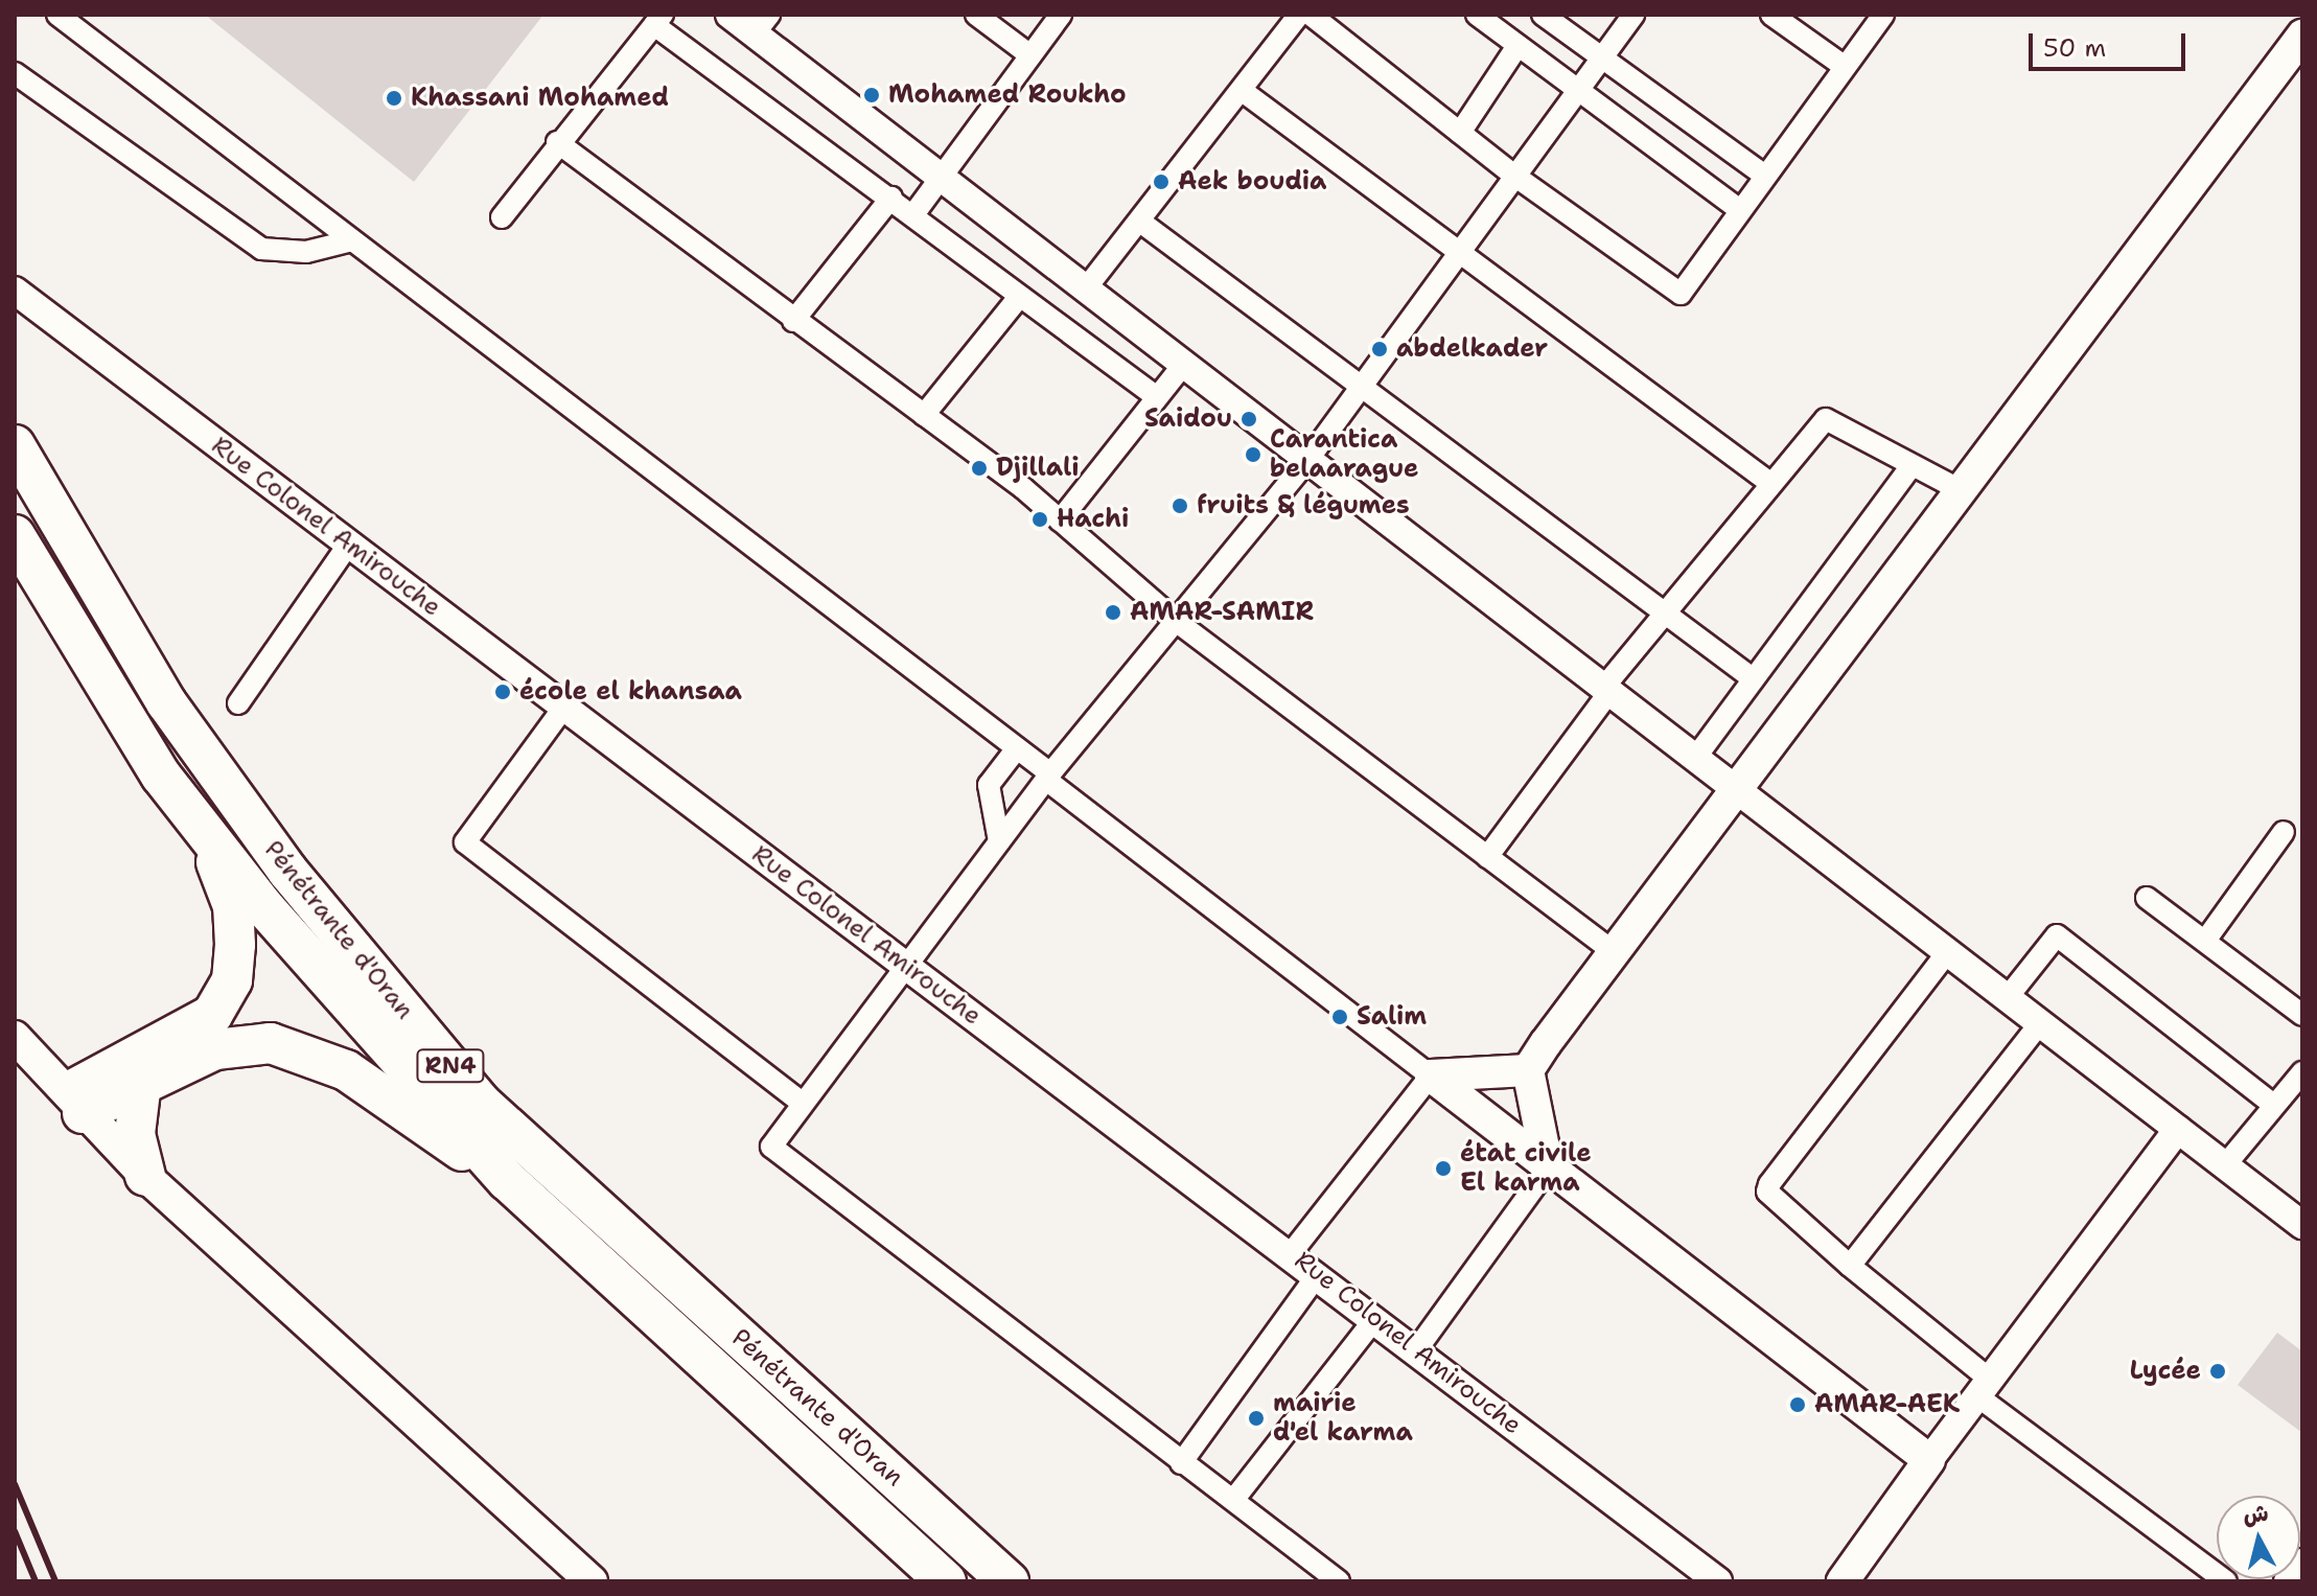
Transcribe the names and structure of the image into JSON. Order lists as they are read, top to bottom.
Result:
{
  "streets": {
    "highway": ["Pénétrante d'Oran", "RN4"],
    "street": ["Rue Colonel Amirouche"]
  },
  "places": [
    "Mohamed Roukho",
    "Khassani Mohamed",
    "Aek boudia",
    "abdelkader",
    "Saidou",
    "Carantica belaarague",
    "Djillali",
    "fruits & légumes",
    "Hachi",
    "AMAR-SAMIR",
    "école el khansaa",
    "Salim",
    "état civile El karma",
    "Lycée",
    "AMAR-AEK",
    "mairie d'el karma"
  ],
  "scale_bar": "50 m",
  "north": "top"
}
